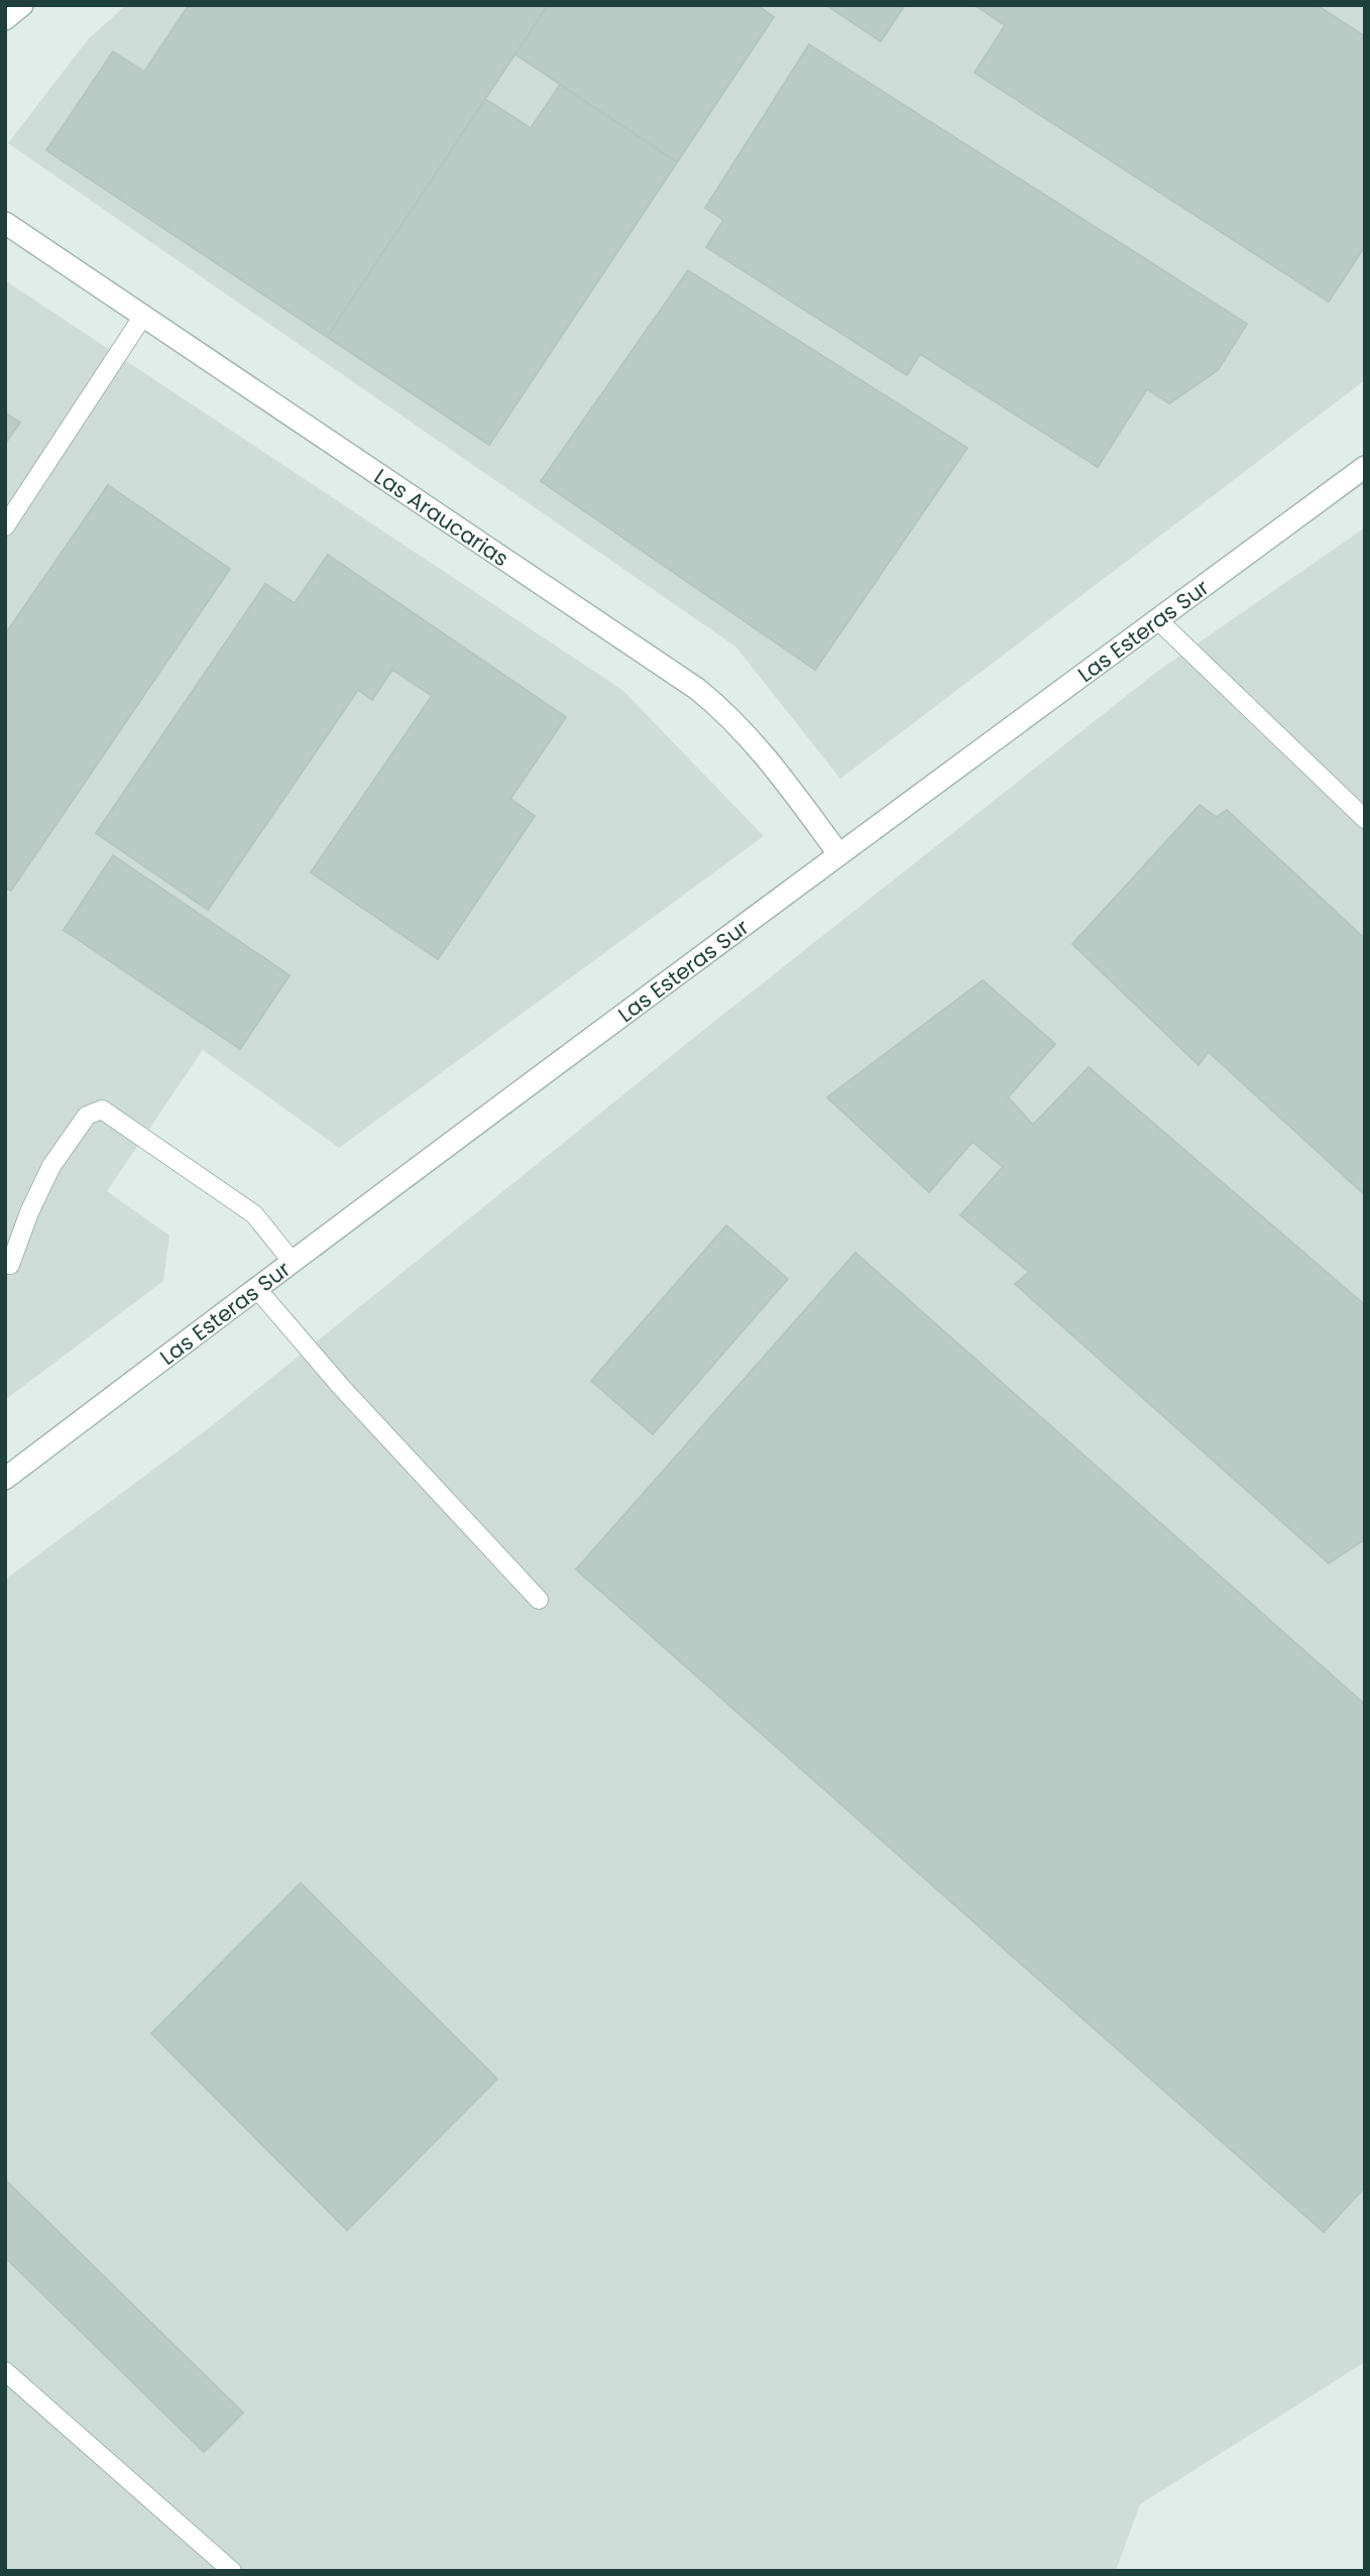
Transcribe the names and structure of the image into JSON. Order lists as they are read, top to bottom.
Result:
{
  "streets": {
    "street": ["Las Araucarias", "Las Esteras Sur"]
  },
  "crossings": [
    ["Las Araucarias", "Las Esteras Sur"]
  ]
}
